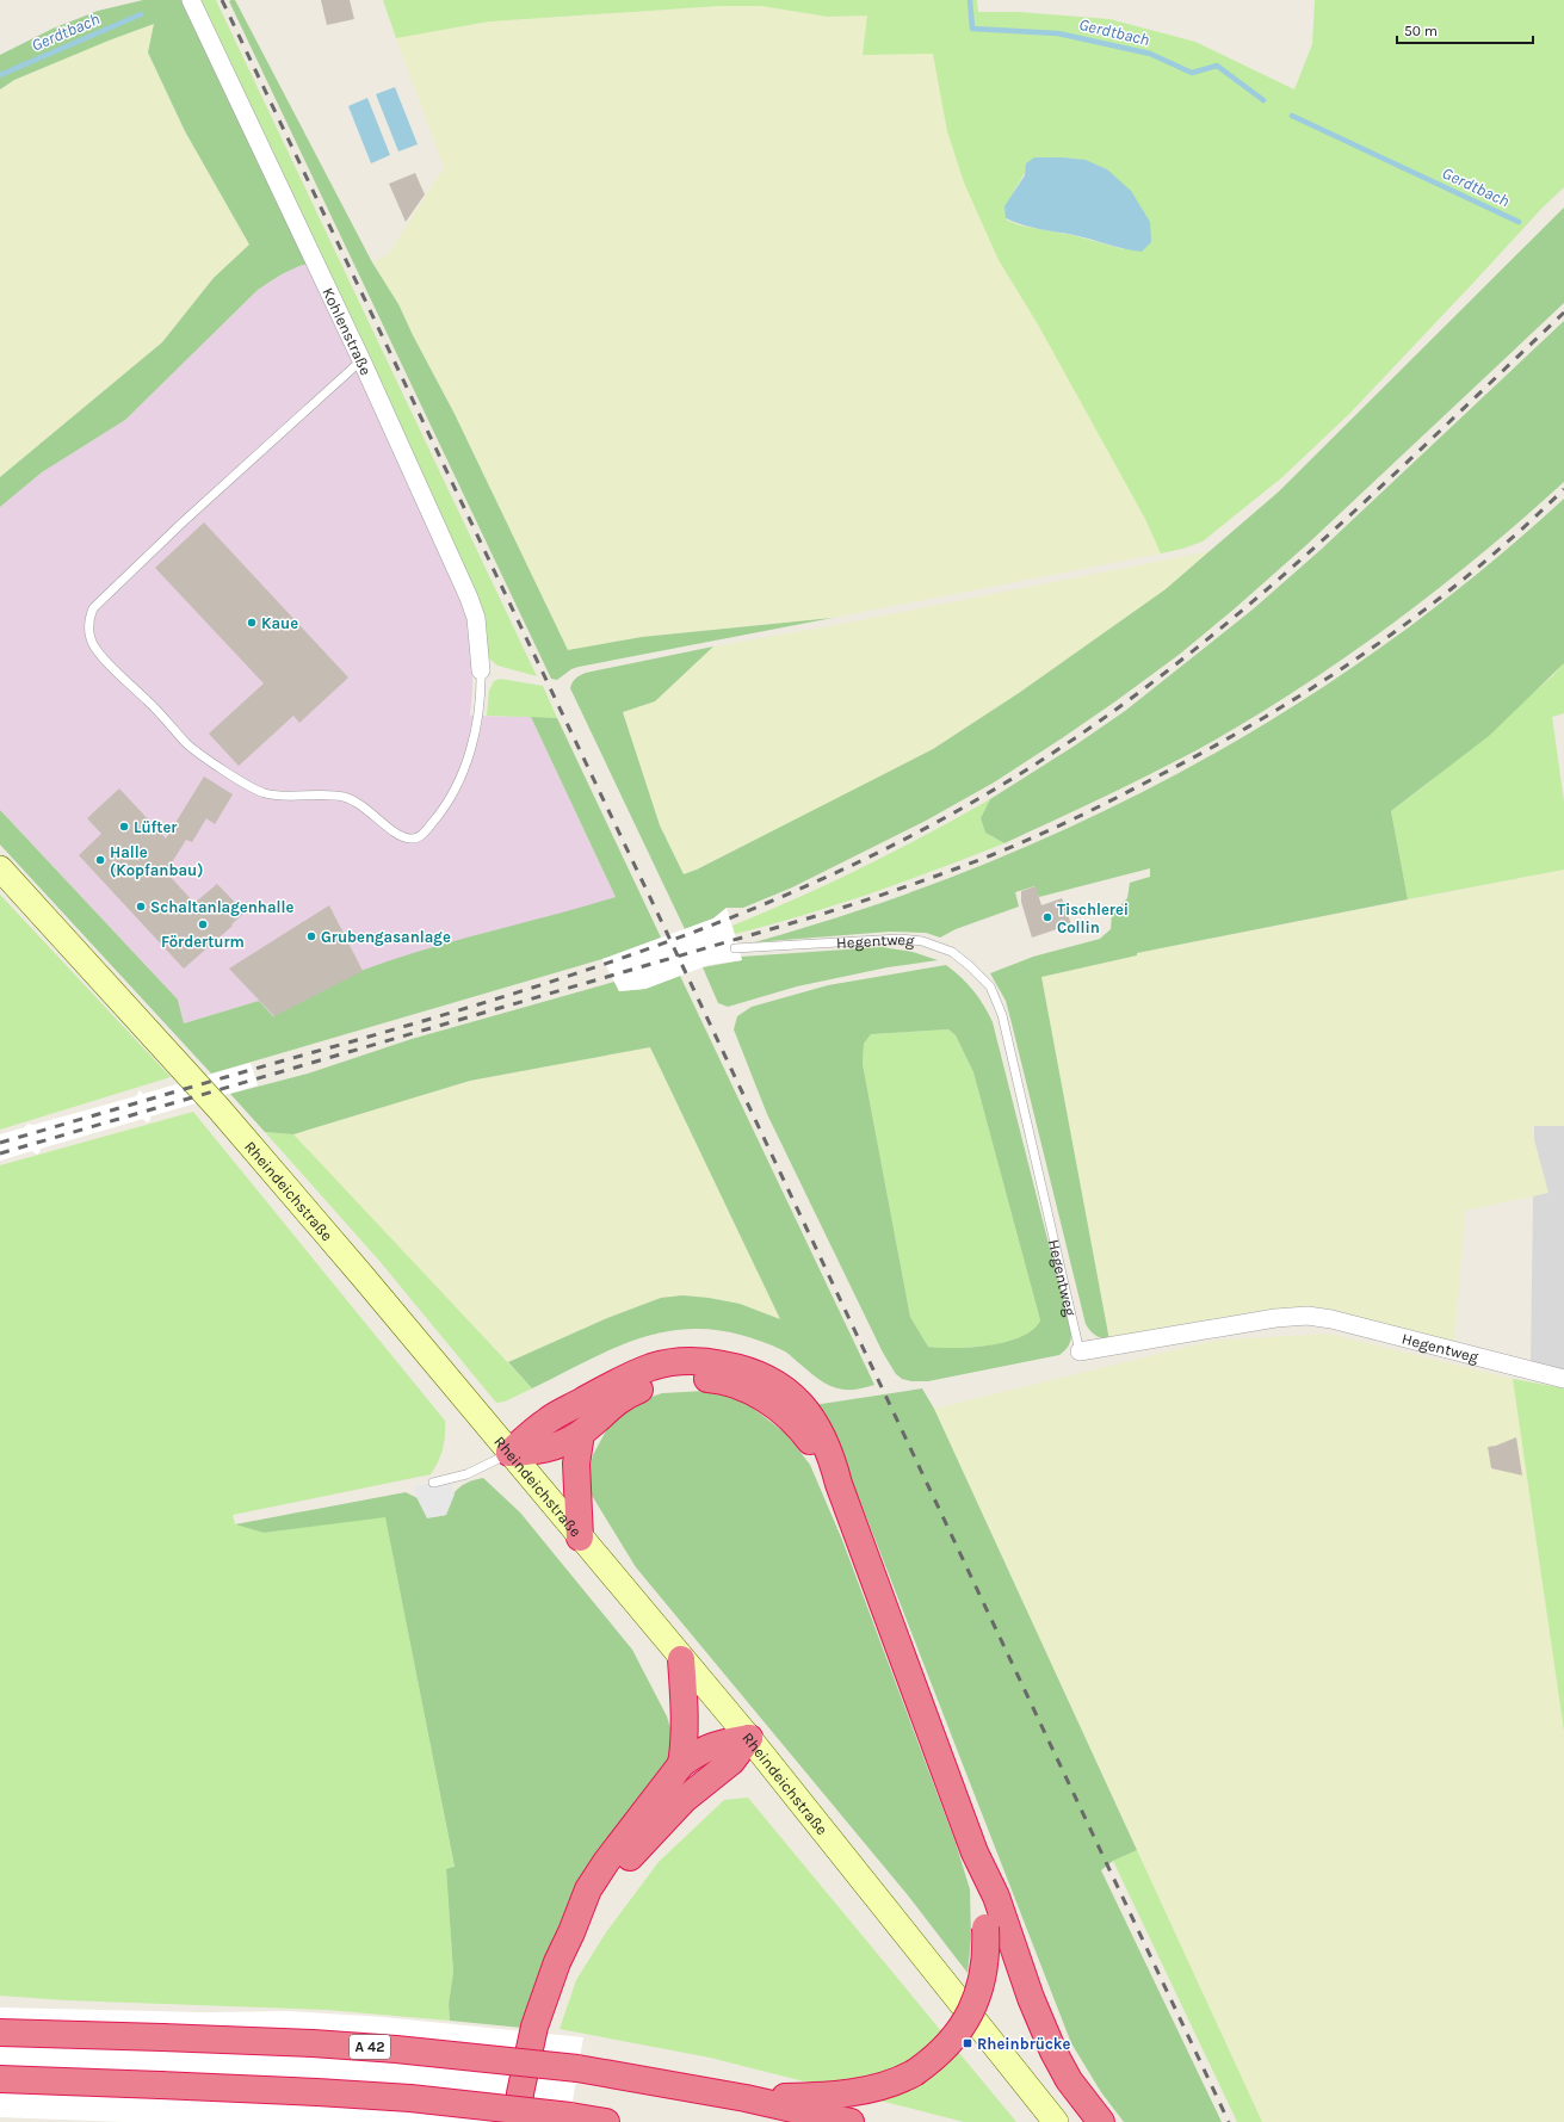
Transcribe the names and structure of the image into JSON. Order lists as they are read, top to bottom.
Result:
{
  "streets": {
    "highway": ["A 42"],
    "main road": ["Rheindeichstraße"],
    "street": ["Kohlenstraße", "Hegentweg"]
  },
  "water": ["Gerdtbach"],
  "places": {
    "other": [
      "Kaue",
      "Lüfter",
      "Halle (Kopfanbau)",
      "Schaltanlagenhalle",
      "Tischlerei Collin",
      "Förderturm",
      "Grubengasanlage"
    ],
    "transit": ["Rheinbrücke"]
  },
  "scale_bar": "50 m"
}
